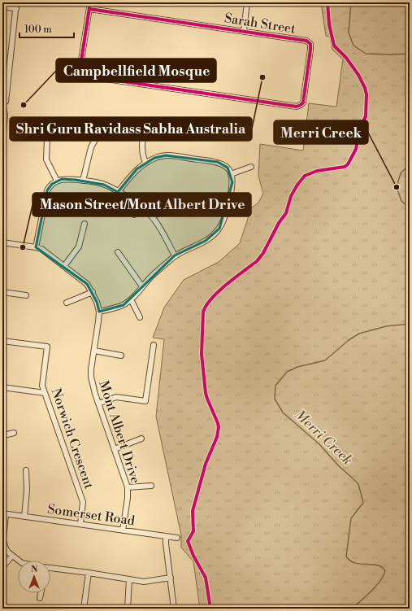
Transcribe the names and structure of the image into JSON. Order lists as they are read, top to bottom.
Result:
{
  "streets": {
    "street": [
      "Sarah Street",
      "Mont Albert Drive",
      "Norwich Crescent",
      "Somerset Road"
    ]
  },
  "crossings": [
    ["Mont Albert Drive", "Somerset Road"],
    ["Norwich Crescent", "Somerset Road"]
  ],
  "water": ["Merri Creek"],
  "places": [
    "Shri Guru Ravidass Sabha Australia",
    "Campbellfield Mosque",
    "Merri Creek",
    "Mason Street/Mont Albert Drive"
  ],
  "scale_bar": "100 m",
  "north": "top"
}
